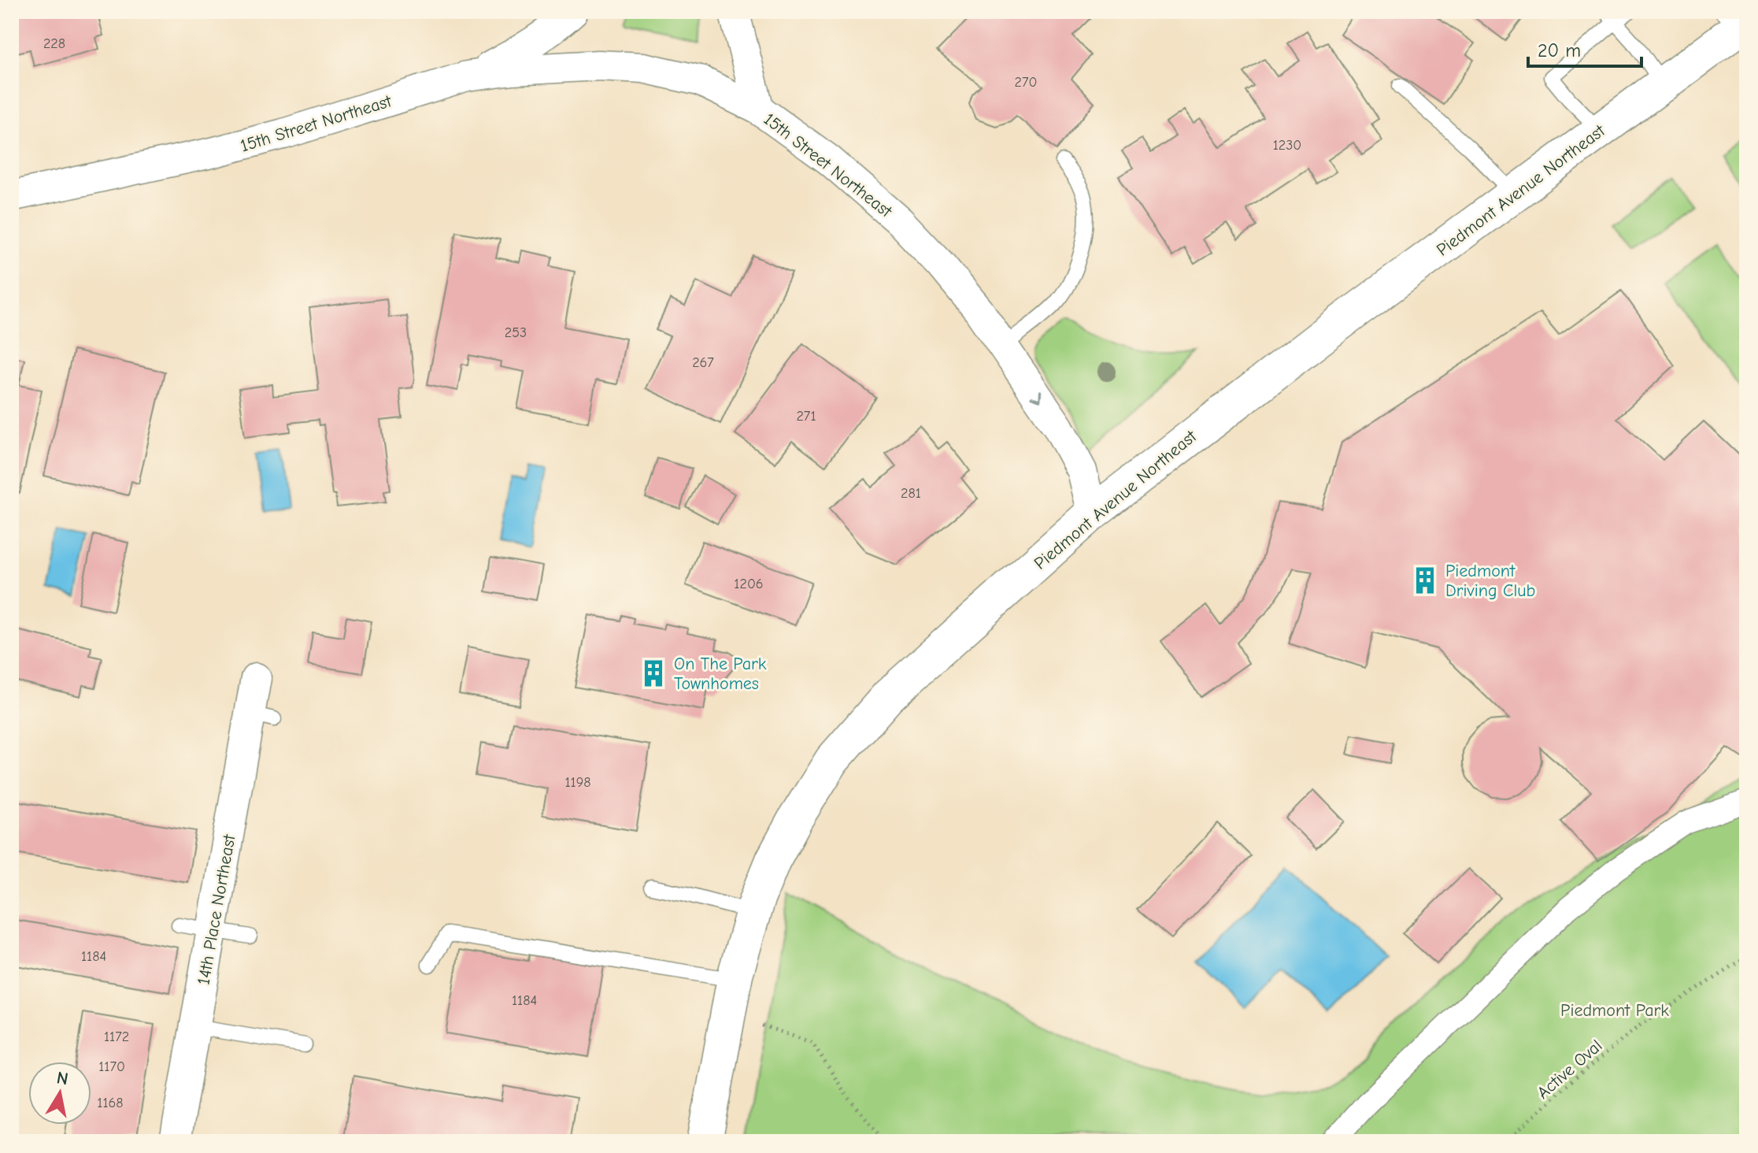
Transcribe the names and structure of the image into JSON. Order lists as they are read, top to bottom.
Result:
{
  "streets": {
    "main road": ["Piedmont Avenue Northeast"],
    "street": ["15th Street Northeast", "14th Place Northeast"],
    "path": ["Active Oval"]
  },
  "crossings": [
    ["15th Street Northeast", "Piedmont Avenue Northeast"]
  ],
  "parks": ["Piedmont Park"],
  "places": {
    "building": ["Piedmont Driving Club", "On The Park Townhomes"]
  },
  "house_numbers": [
    "228",
    "270",
    "1230",
    "253",
    "267",
    "271",
    "281",
    "1206",
    "1198",
    "1184",
    "1184",
    "1172",
    "1170",
    "1168"
  ],
  "scale_bar": "20 m",
  "north": "top"
}
